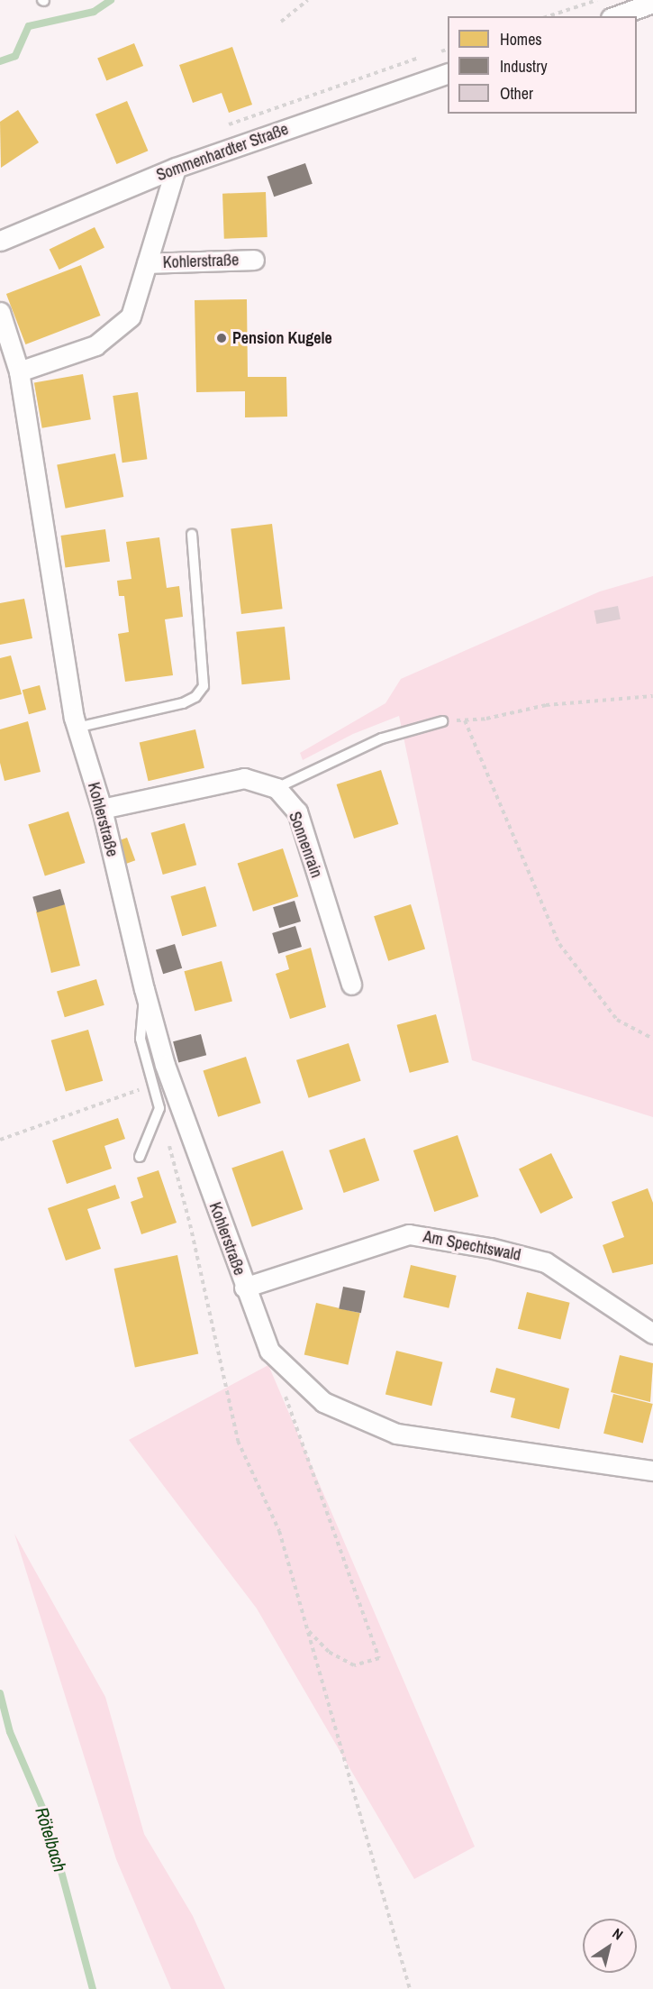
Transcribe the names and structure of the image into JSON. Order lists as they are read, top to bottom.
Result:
{
  "streets": {
    "street": [
      "Sommenhardter Straße",
      "Kohlerstraße",
      "Sonnenrain",
      "Am Spechtswald"
    ]
  },
  "crossings": [
    ["Sommenhardter Straße", "Kohlerstraße"],
    ["Kohlerstraße", "Am Spechtswald"]
  ],
  "water": ["Rötelbach"],
  "places": ["Pension Kugele"],
  "legend": ["Homes", "Industry", "Other"],
  "north": "top right"
}
